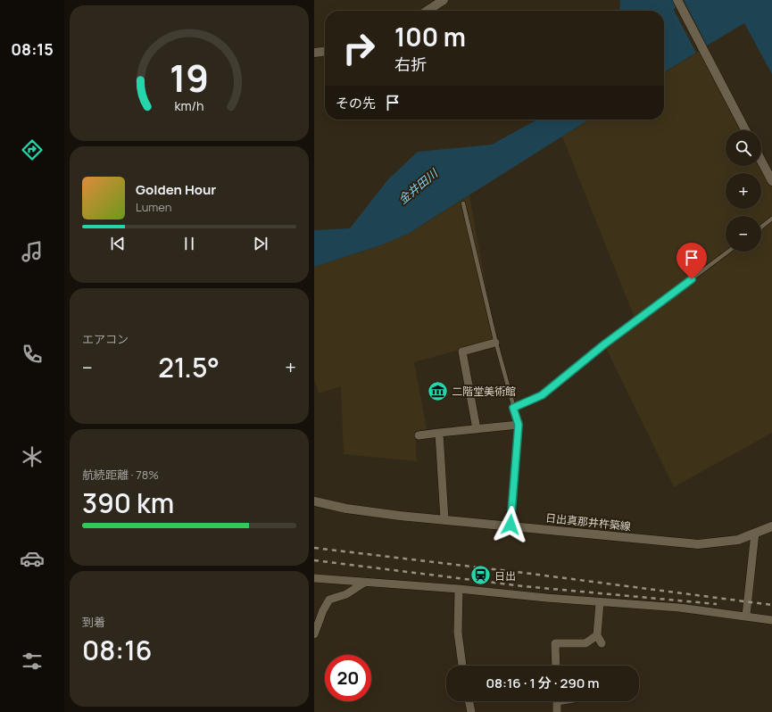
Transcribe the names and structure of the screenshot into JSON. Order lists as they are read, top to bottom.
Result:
{
  "streets": {
    "main road": ["日出真那井杵築線"]
  },
  "water": ["金井田川"],
  "places": {
    "museum": ["二階堂美術館"],
    "station": ["日出"]
  },
  "page": {
    "tabs": "08:15",
    "turn": ["100 m", "右折"],
    "then": "その先",
    "map_buttons": ["+", "−"],
    "song": ["Golden Hour", "Lumen"],
    "tile": [
      "エアコン",
      ["航続距離 · 78%", "390 km"],
      ["到着", "08:16"]
    ],
    "heat": ["−", "21.5°", "+"],
    "limit": "20",
    "trip": "08:16 · 1 分 · 290 m",
    "gauge": ["19", "km/h"]
  }
}
